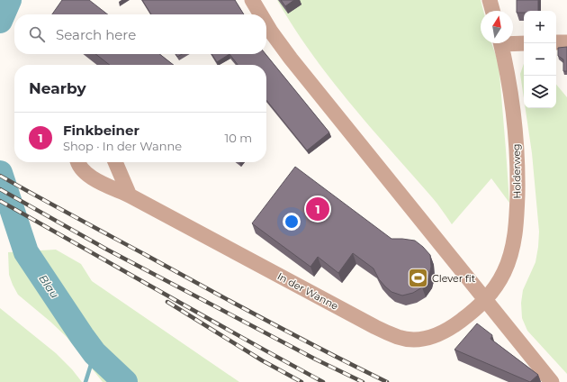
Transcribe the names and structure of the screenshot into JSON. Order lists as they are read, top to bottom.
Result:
{
  "streets": {
    "street": ["Holderweg", "In der Wanne"]
  },
  "crossings": [
    ["Holderweg", "In der Wanne"]
  ],
  "water": ["Blau"],
  "places": {
    "sports": ["Clever fit"]
  },
  "north": "top",
  "page": {
    "map_buttons": ["+", "−"],
    "search": "Search here",
    "heading": "Nearby",
    "list": [
      {
        "mark": "1",
        "name": "Finkbeiner",
        "note": "Shop · In der Wanne",
        "value": "10 m"
      }
    ],
    "pins": "1"
  }
}
